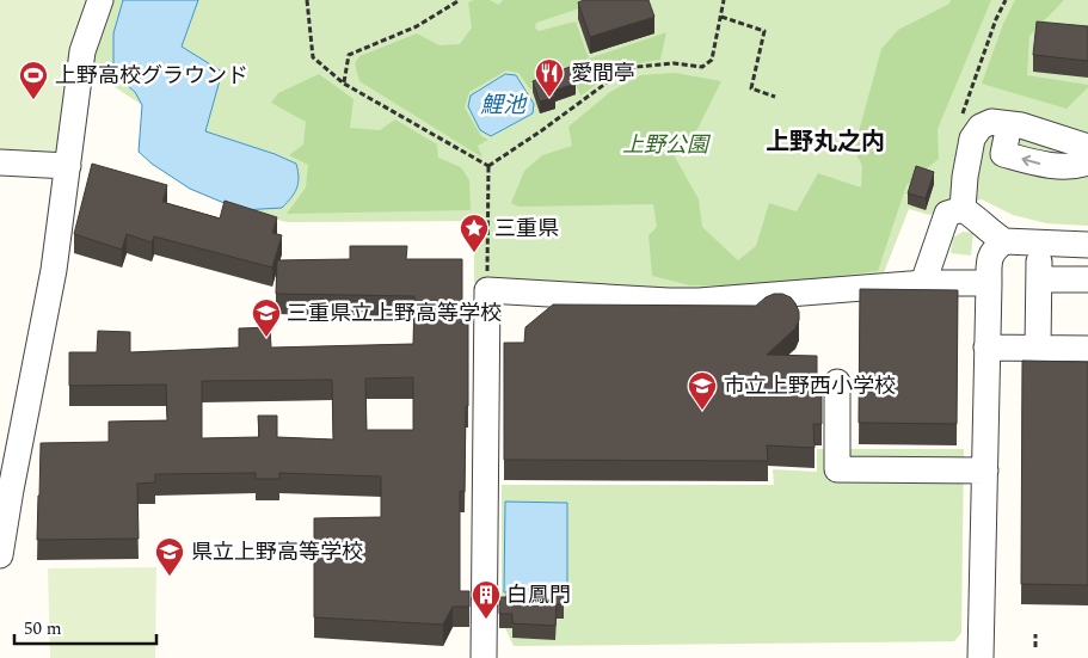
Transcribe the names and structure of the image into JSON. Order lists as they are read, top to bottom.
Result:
{
  "districts": ["上野丸之内"],
  "water": ["鯉池"],
  "parks": ["上野公園"],
  "places": {
    "restaurant": ["愛間亭"],
    "sports": ["上野高校グラウンド"],
    "place": ["三重県"],
    "school or university": ["三重県立上野高等学校", "市立上野西小学校", "県立上野高等学校"],
    "building": ["白鳳門"]
  },
  "scale_bar": "50 m"
}
